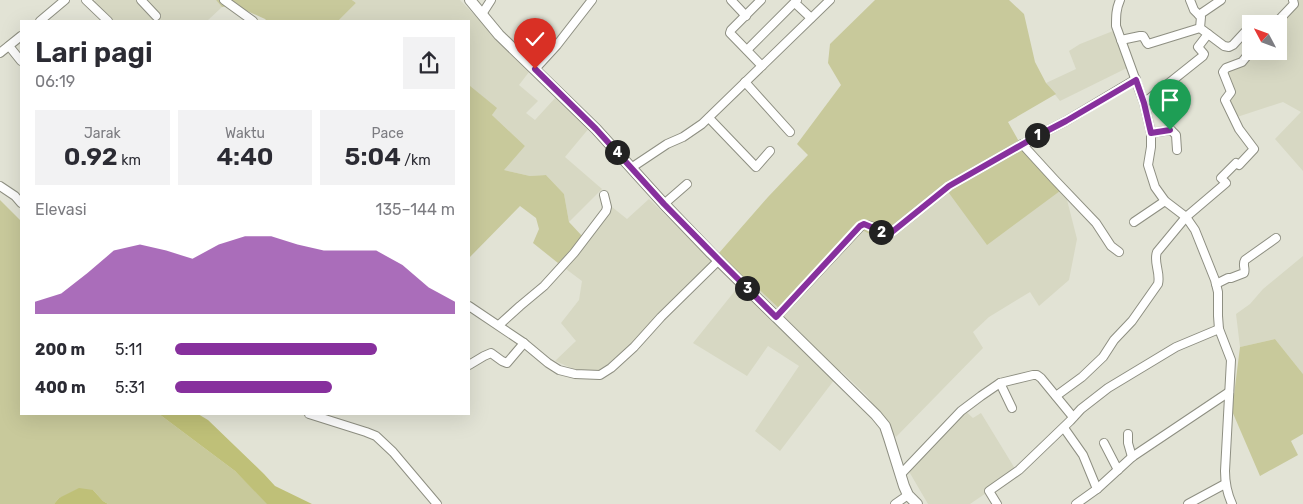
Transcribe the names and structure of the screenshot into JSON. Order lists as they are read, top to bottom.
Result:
{
  "north": "top left",
  "page": {
    "heading": ["Lari pagi", "06:19"],
    "stats": [
      ["Jarak", "0.92 km"],
      ["Waktu", "4:40"],
      ["Pace", "5:04 /km"]
    ],
    "pins": [
      "1",
      "4",
      "2",
      "3"
    ],
    "chart": ["Elevasi", "135–144 m"],
    "list": [
      {
        "name": "200 m",
        "note": "5:11"
      },
      {
        "name": "400 m",
        "note": "5:31"
      }
    ]
  }
}
